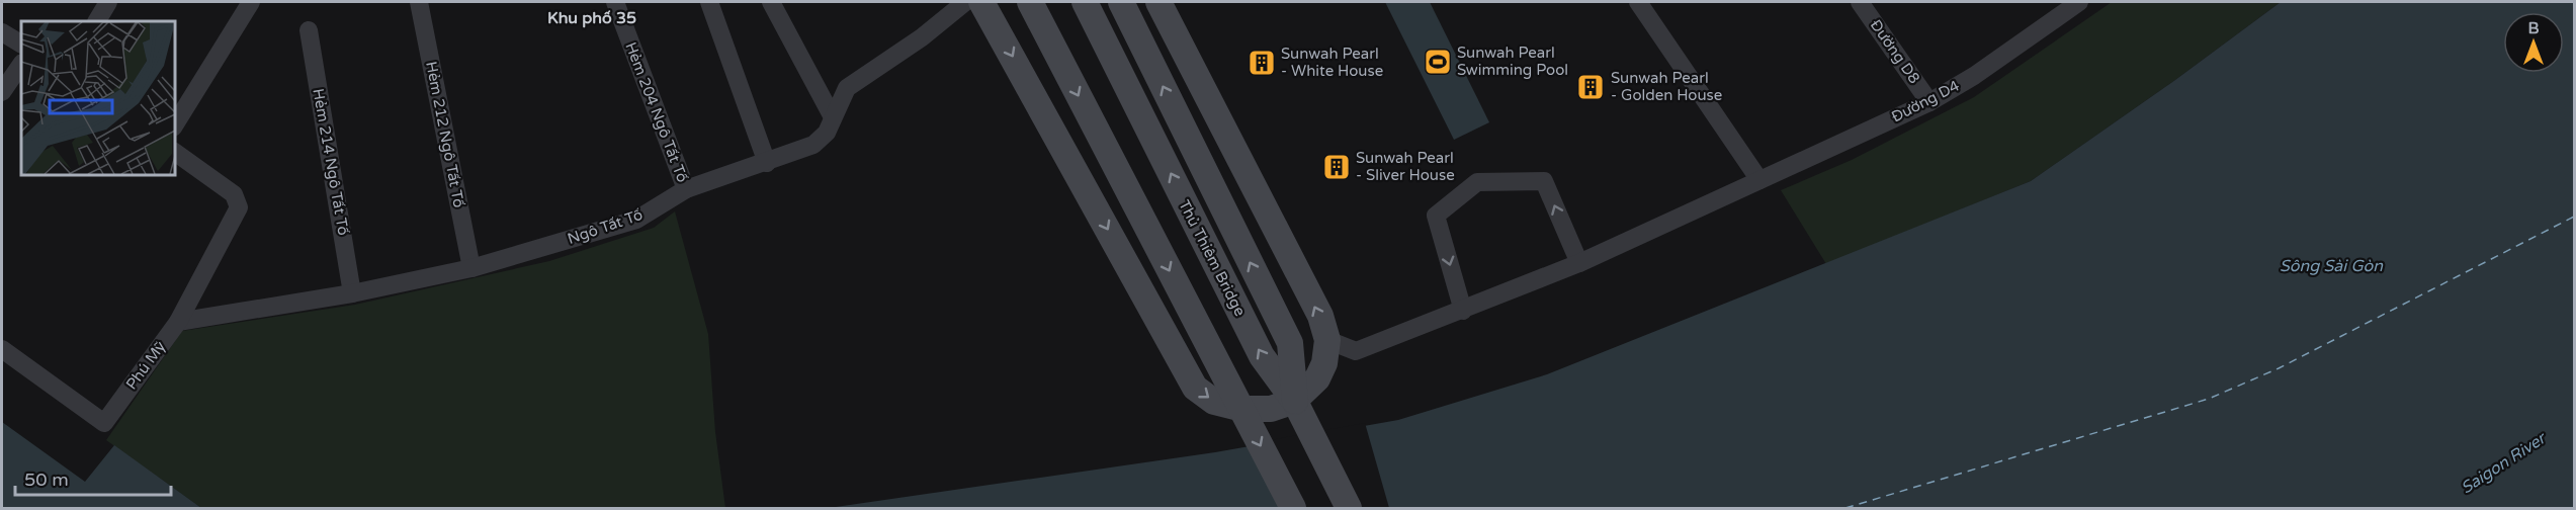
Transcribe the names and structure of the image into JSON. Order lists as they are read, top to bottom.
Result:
{
  "streets": {
    "main road": ["Thủ Thiêm Bridge"],
    "street": [
      "Đường D8",
      "Đường D4",
      "Hẻm 204 Ngô Tất Tố",
      "Hẻm 212 Ngô Tất Tố",
      "Hẻm 214 Ngô Tất Tố",
      "Ngô Tất Tố",
      "Phú Mỹ"
    ]
  },
  "crossings": [
    ["Đường D8", "Đường D4"],
    ["Hẻm 204 Ngô Tất Tố", "Ngô Tất Tố"],
    ["Hẻm 212 Ngô Tất Tố", "Ngô Tất Tố"],
    ["Hẻm 214 Ngô Tất Tố", "Ngô Tất Tố"],
    ["Ngô Tất Tố", "Phú Mỹ"]
  ],
  "districts": ["Khu phố 35"],
  "water": ["Sông Sài Gòn", "Saigon River"],
  "places": {
    "sports": ["Sunwah Pearl Swimming Pool"],
    "building": ["Sunwah Pearl - White House", "Sunwah Pearl - Golden House", "Sunwah Pearl - Sliver House"]
  },
  "scale_bar": "50 m",
  "north": "top"
}
